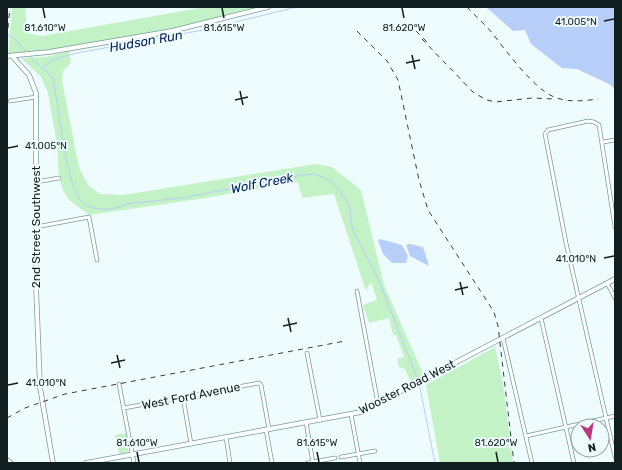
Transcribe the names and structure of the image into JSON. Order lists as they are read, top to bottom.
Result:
{
  "streets": {
    "main road": ["2nd Street Southwest", "Wooster Road West"],
    "street": ["West Ford Avenue"]
  },
  "crossings": [
    ["Wooster Road West", "West Ford Avenue"]
  ],
  "water": ["Hudson Run", "Wolf Creek"],
  "north": "bottom",
  "coordinates": [
    "41.005°N",
    "81.610°W",
    "81.615°W",
    "81.620°W",
    "41.010°N"
  ]
}
